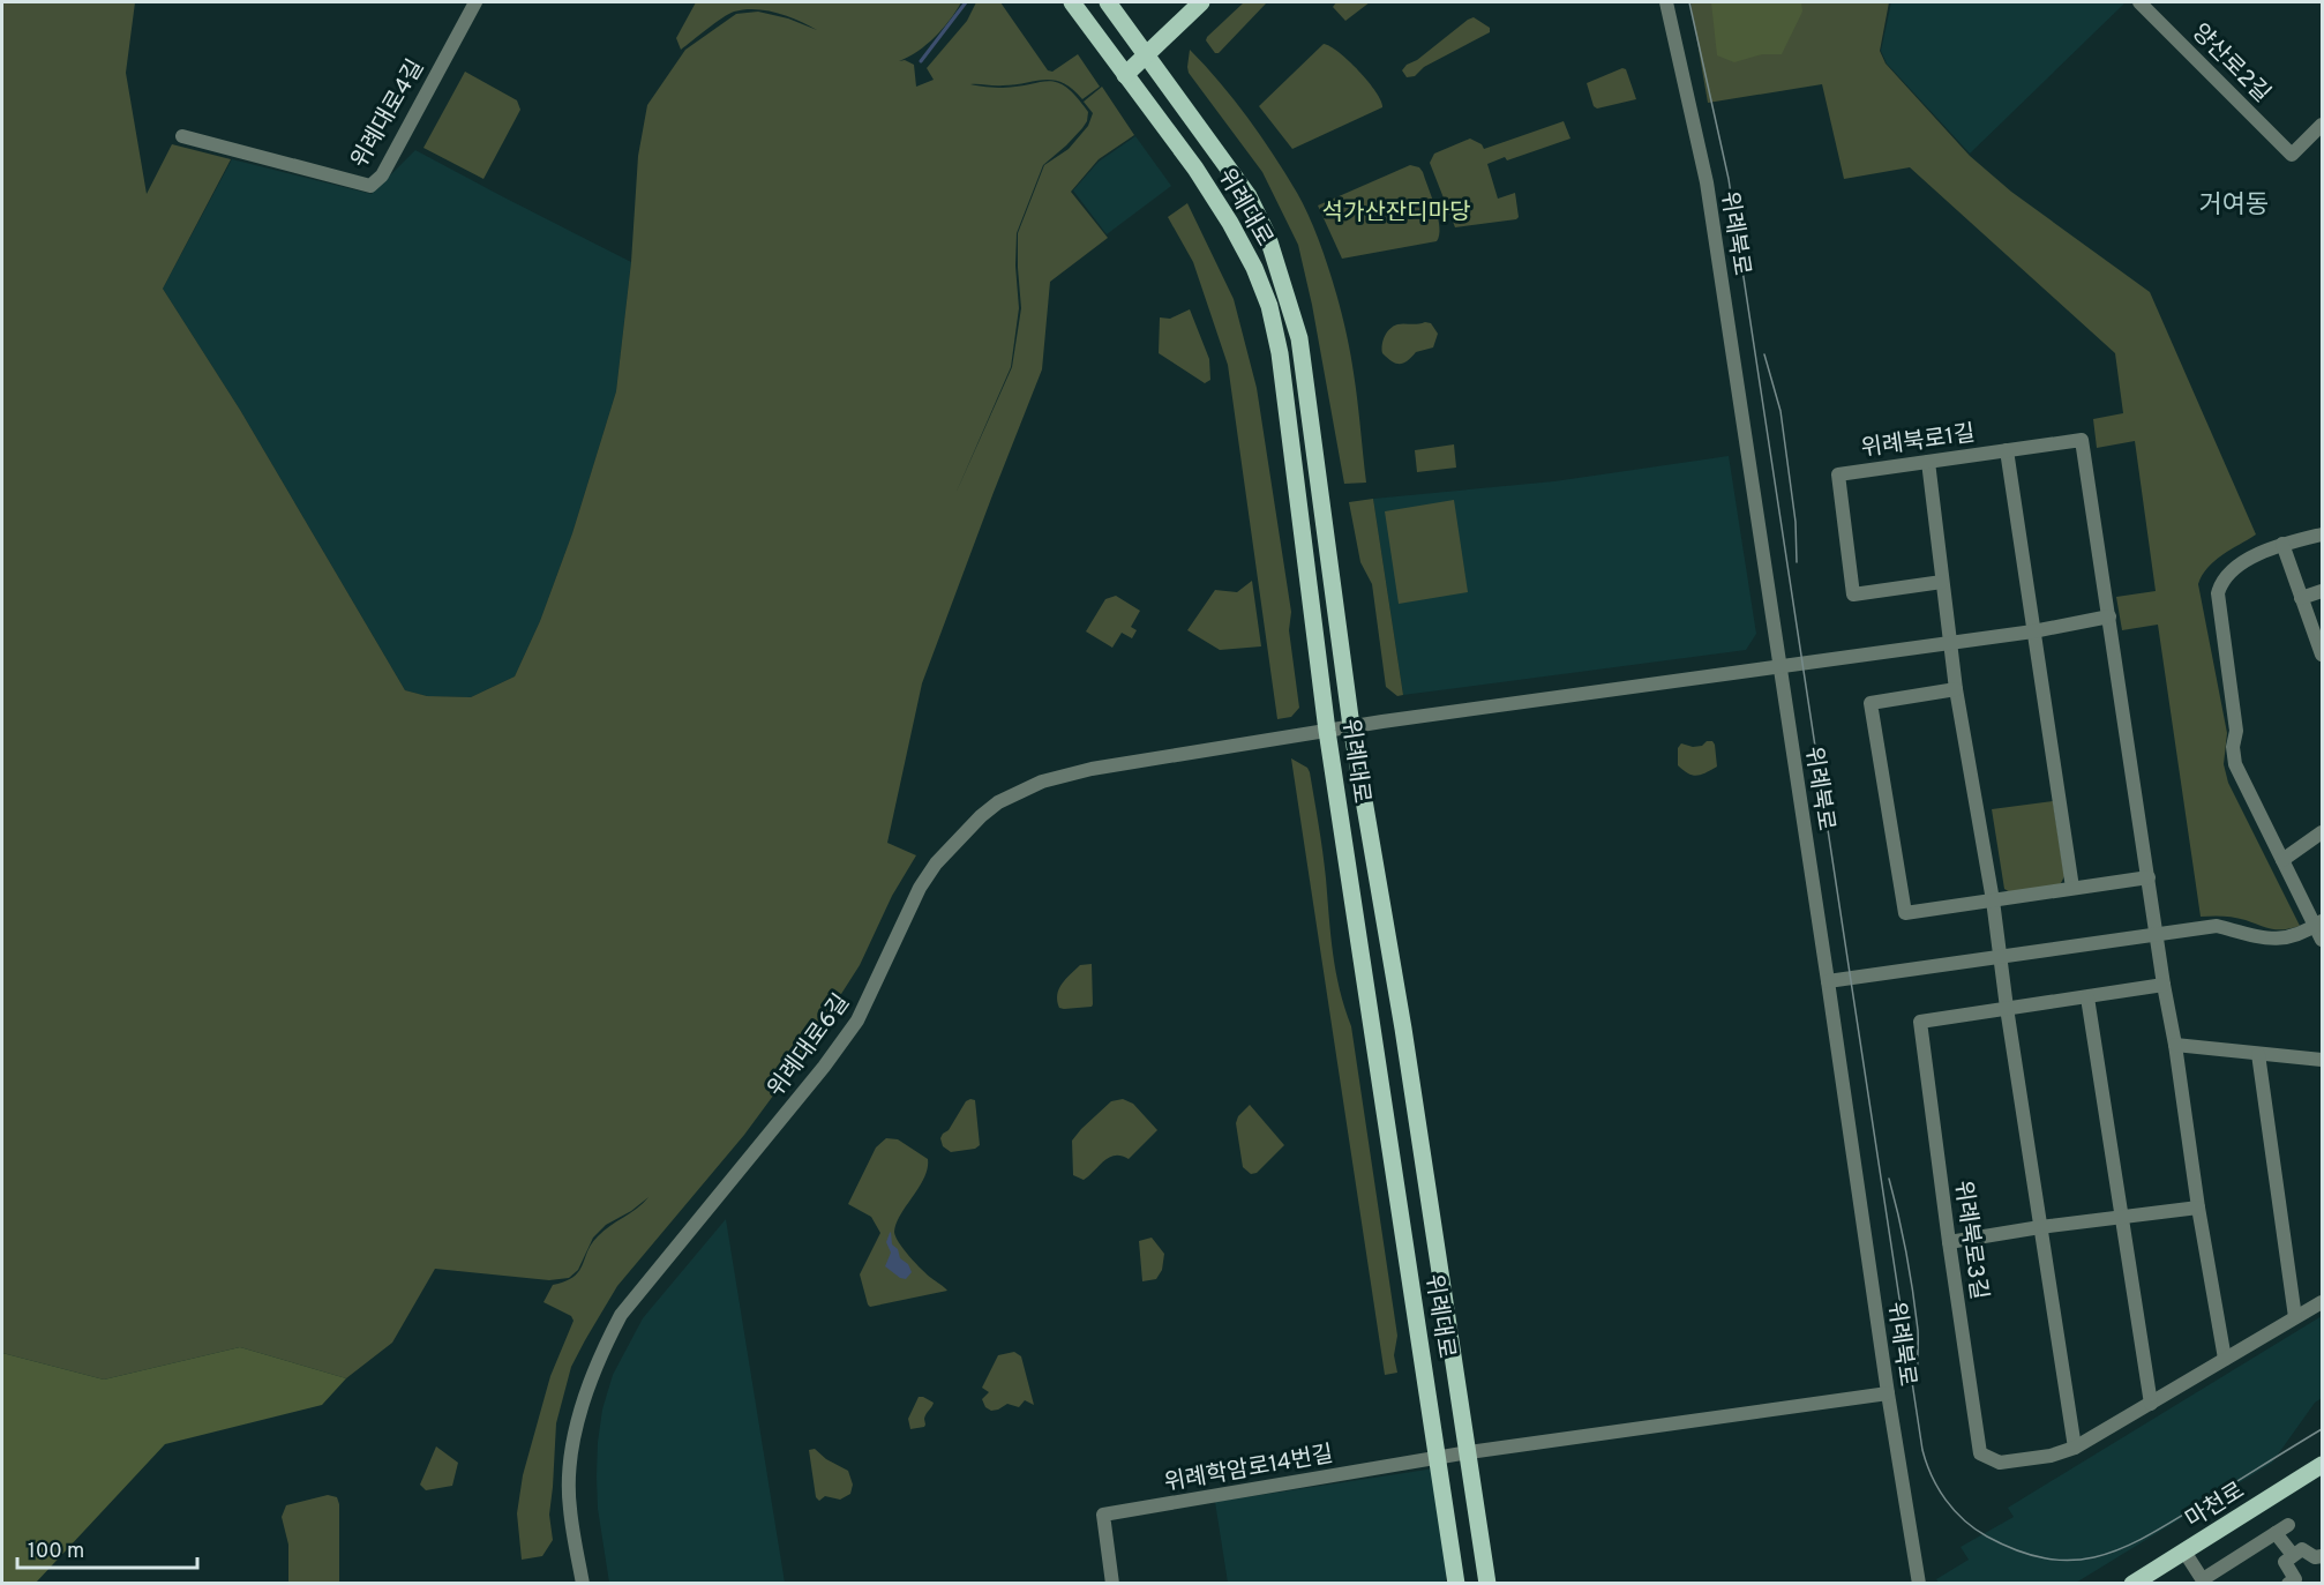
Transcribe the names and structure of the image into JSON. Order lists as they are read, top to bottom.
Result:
{
  "streets": {
    "main road": ["위례대로", "마천로"],
    "street": [
      "양산로2길",
      "위례대로4길",
      "위례북로",
      "위례북로1길",
      "위례대로6길",
      "위례북로3길",
      "위례학암로14번길"
    ]
  },
  "crossings": [
    ["위례대로", "위례대로6길"],
    ["위례대로", "위례학암로14번길"],
    ["위례북로", "위례대로6길"],
    ["위례북로", "위례학암로14번길"]
  ],
  "districts": ["거여동"],
  "parks": ["석가산잔디마당"],
  "scale_bar": "100 m"
}
